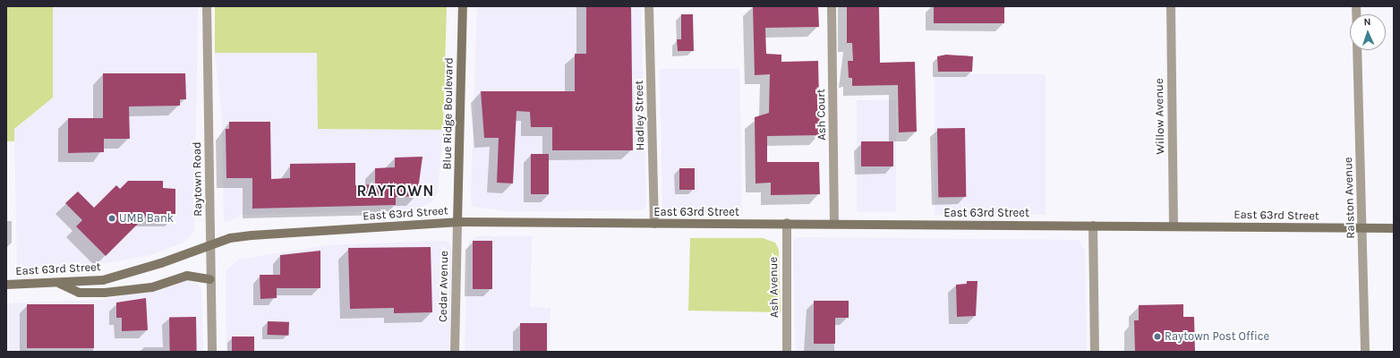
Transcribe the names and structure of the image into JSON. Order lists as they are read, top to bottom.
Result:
{
  "streets": {
    "street": [
      "Blue Ridge Boulevard",
      "Ash Court",
      "Hadley Street",
      "Willow Avenue",
      "Raytown Road",
      "Ralston Avenue",
      "East 63rd Street",
      "Cedar Avenue",
      "Ash Avenue"
    ]
  },
  "crossings": [
    ["Blue Ridge Boulevard", "East 63rd Street"],
    ["Blue Ridge Boulevard", "Cedar Avenue"],
    ["Ash Court", "East 63rd Street"],
    ["Hadley Street", "East 63rd Street"],
    ["Willow Avenue", "East 63rd Street"],
    ["Raytown Road", "East 63rd Street"],
    ["Ralston Avenue", "East 63rd Street"],
    ["East 63rd Street", "Cedar Avenue"],
    ["East 63rd Street", "Ash Avenue"]
  ],
  "districts": ["RAYTOWN"],
  "places": ["UMB Bank", "Raytown Post Office"],
  "north": "top"
}
